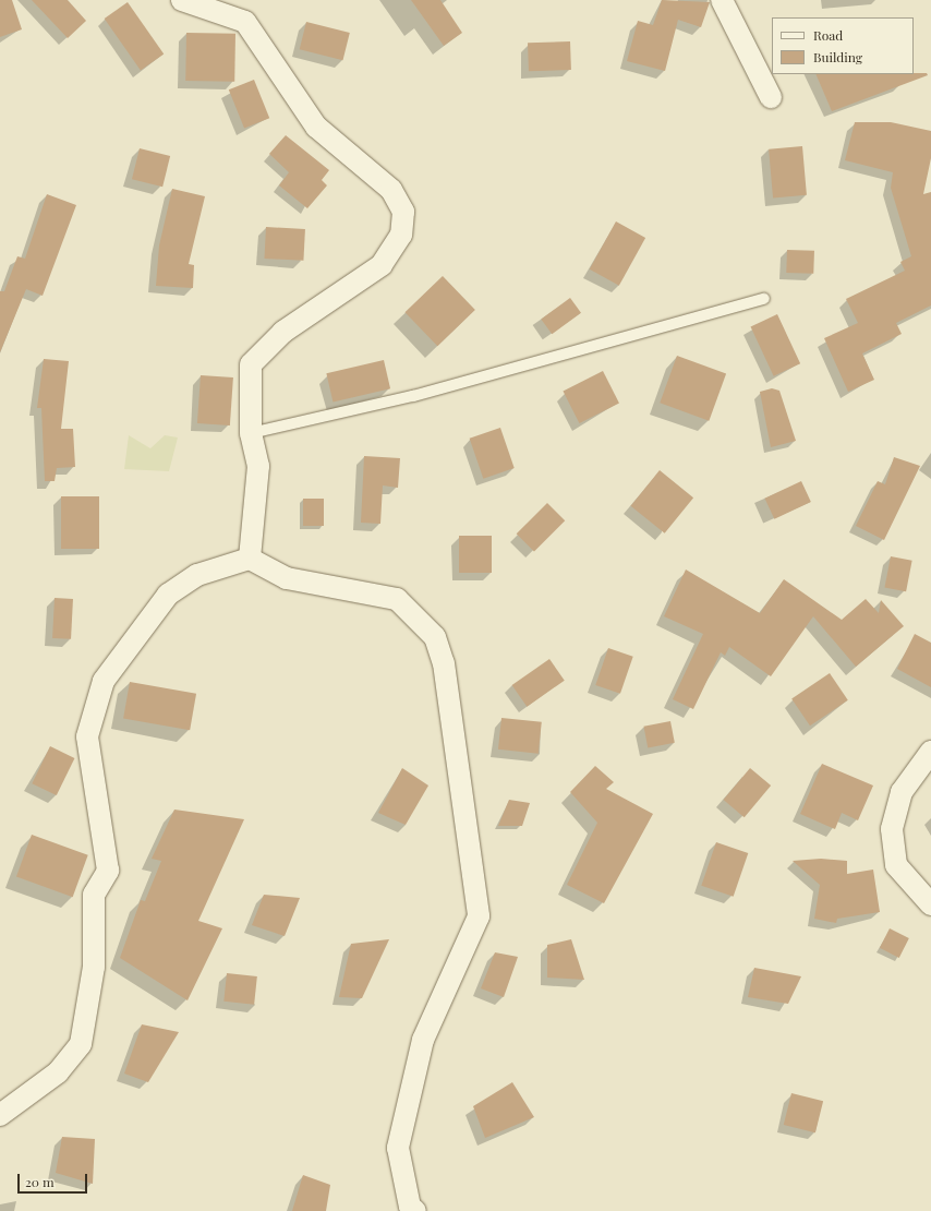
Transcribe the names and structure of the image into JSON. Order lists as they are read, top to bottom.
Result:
{
  "legend": ["Road", "Building"],
  "scale_bar": "20 m"
}
